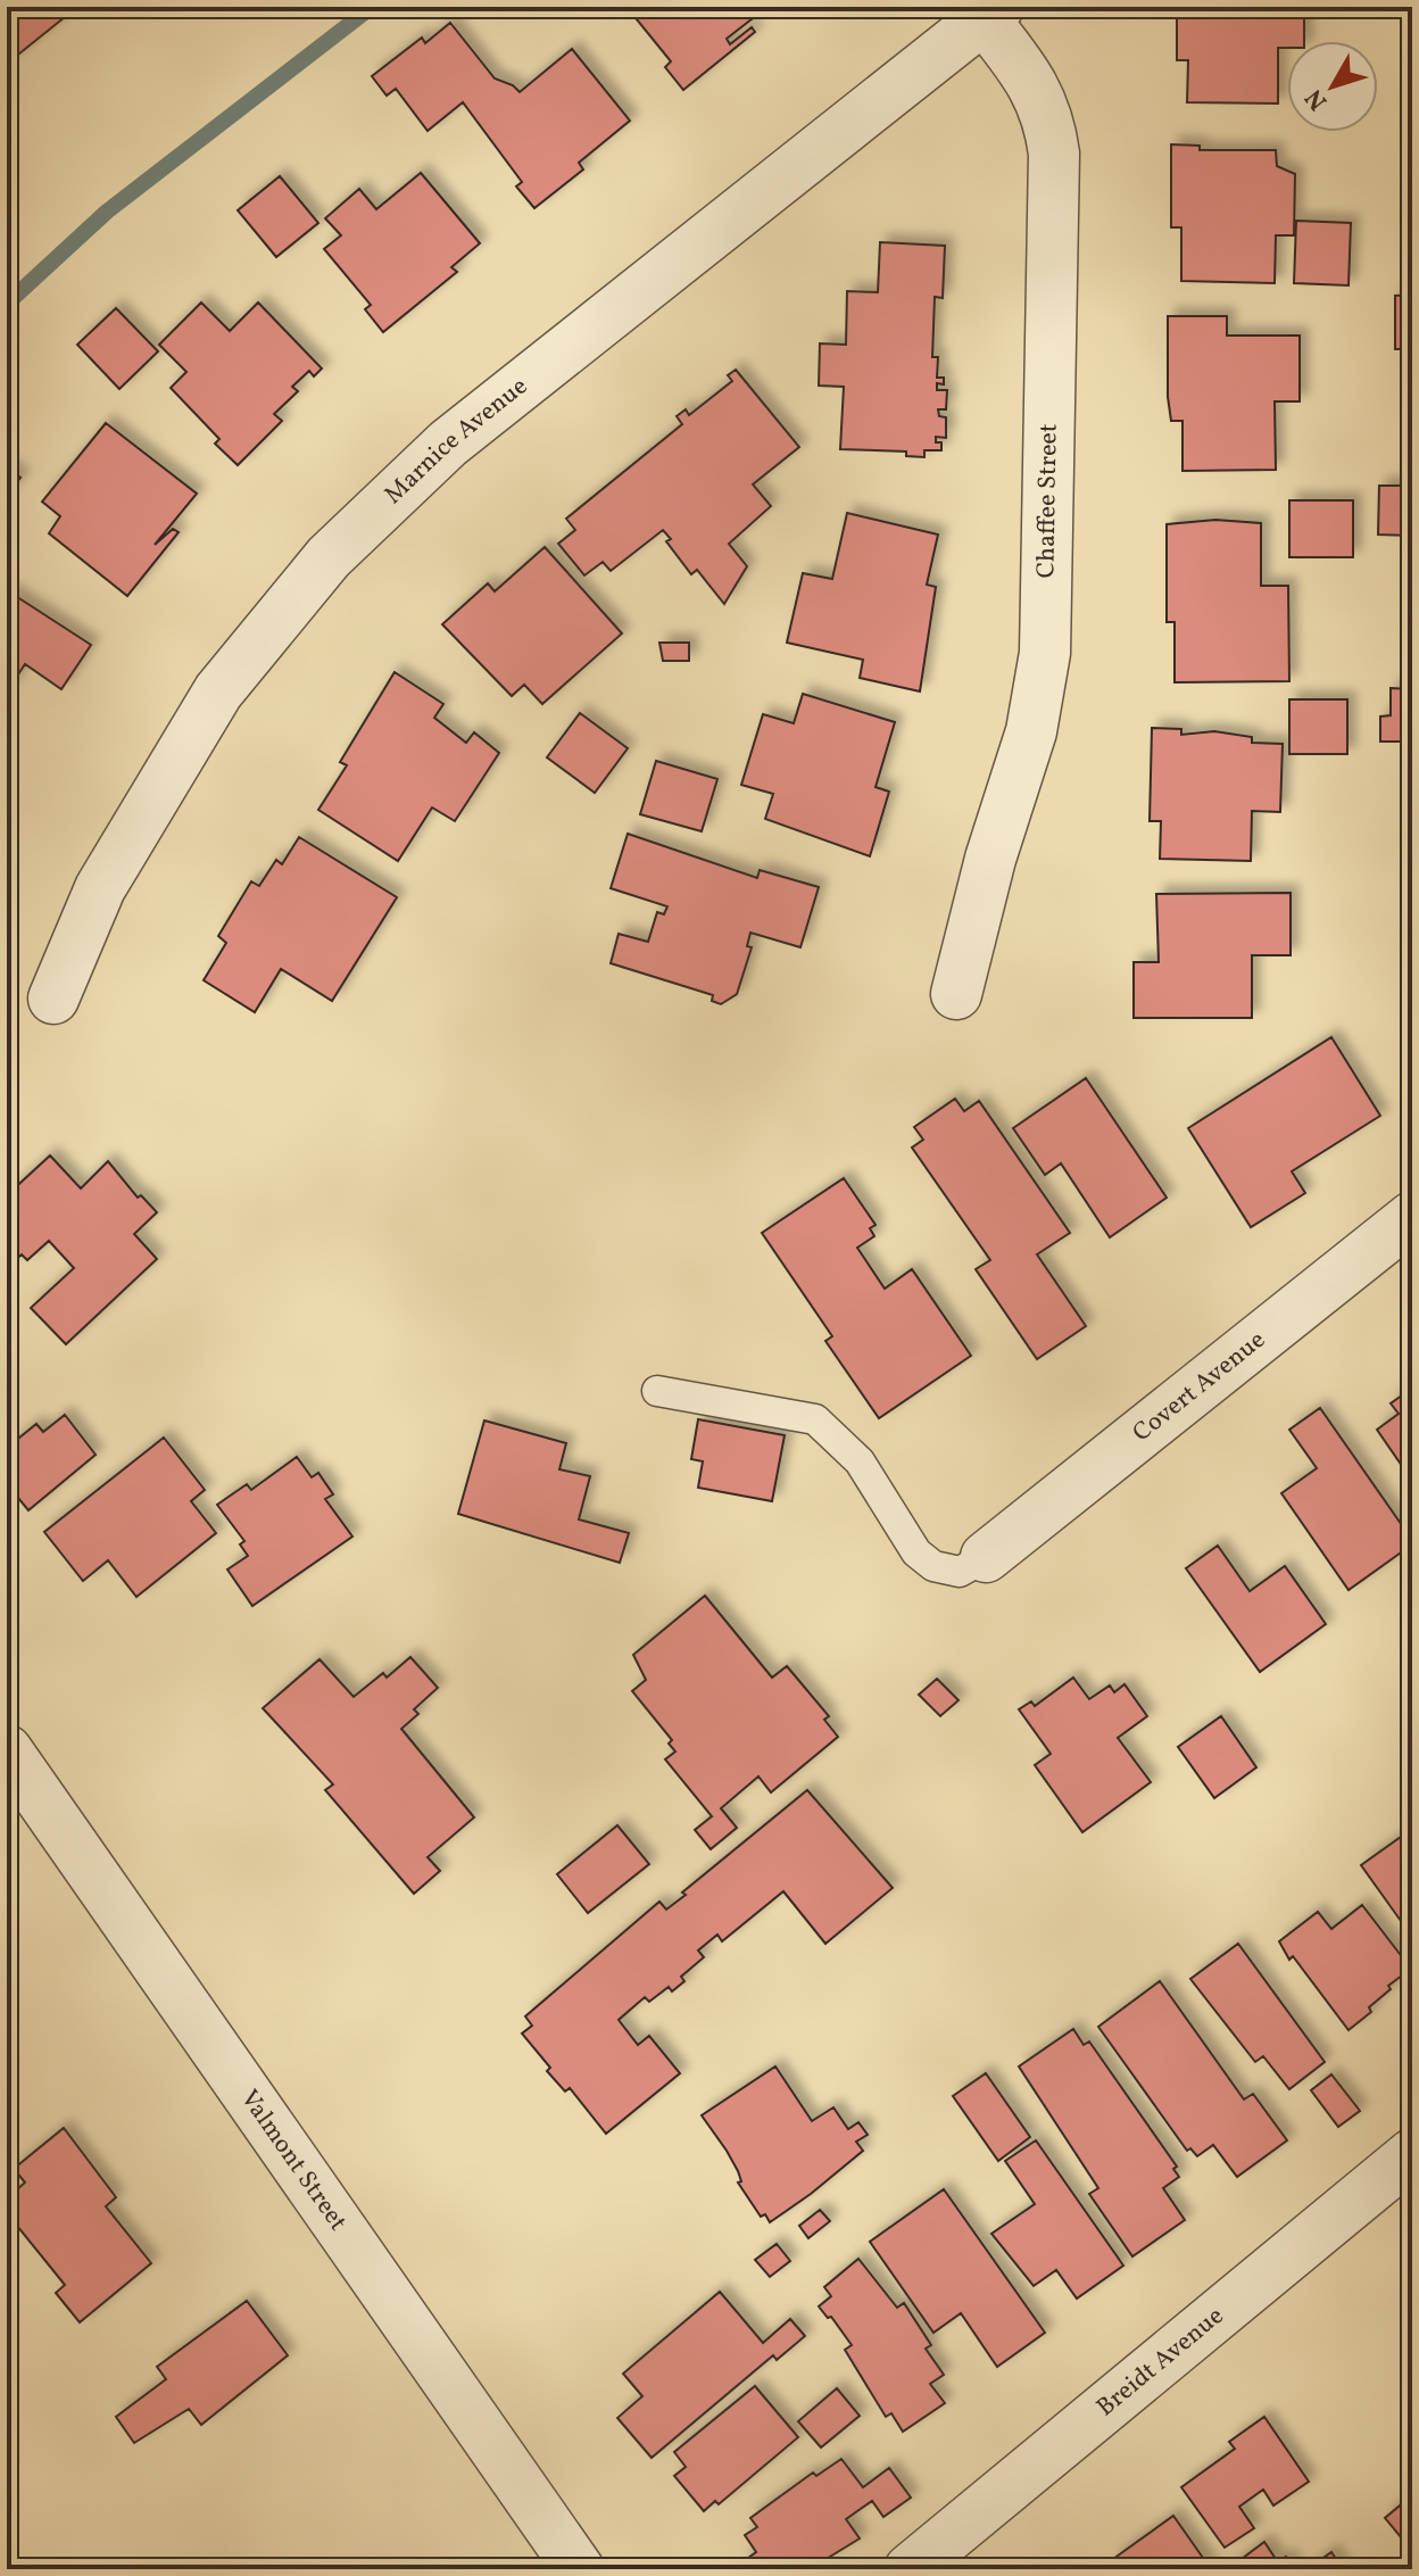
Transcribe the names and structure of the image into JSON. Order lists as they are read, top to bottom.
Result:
{
  "streets": {
    "street": [
      "Marnice Avenue",
      "Chaffee Street",
      "Covert Avenue",
      "Valmont Street",
      "Breidt Avenue"
    ]
  },
  "crossings": [
    ["Marnice Avenue", "Chaffee Street"]
  ],
  "north": "bottom left"
}
